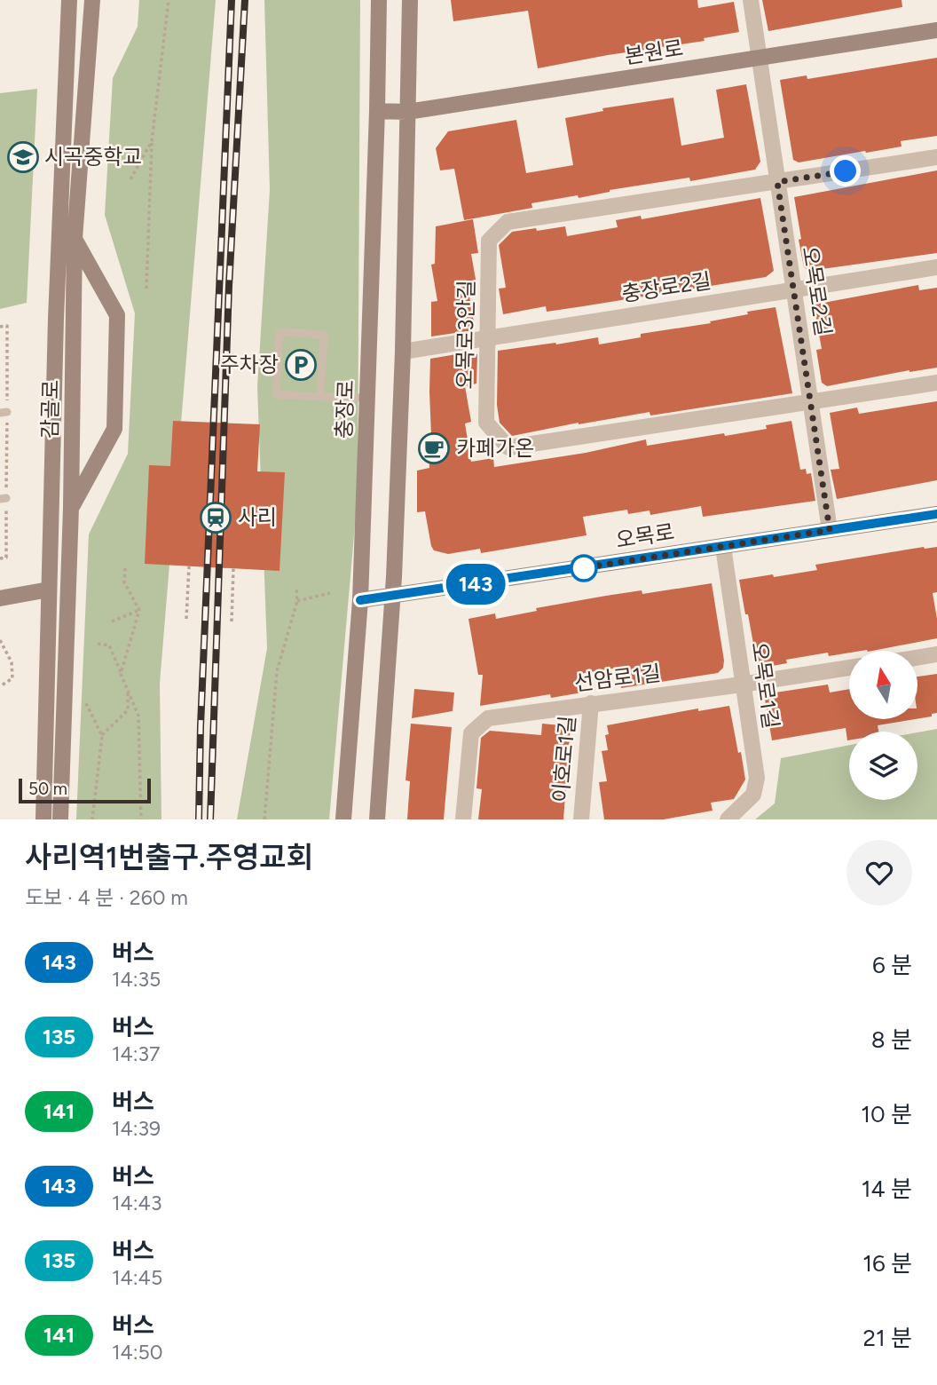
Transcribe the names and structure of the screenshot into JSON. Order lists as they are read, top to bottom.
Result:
{
  "streets": {
    "street": [
      "본원로",
      "충장로2길",
      "오목로2길",
      "오목로3안길",
      "감골로",
      "충장로",
      "오목로",
      "선암로1길",
      "오목로1길",
      "이호로1길"
    ]
  },
  "crossings": [
    ["본원로", "오목로2길"],
    ["본원로", "충장로"],
    ["충장로2길", "오목로2길"],
    ["충장로2길", "오목로3안길"],
    ["오목로2길", "오목로3안길"],
    ["오목로2길", "오목로"],
    ["충장로", "오목로"],
    ["오목로", "오목로1길"],
    ["선암로1길", "오목로1길"],
    ["선암로1길", "이호로1길"]
  ],
  "places": {
    "school or university": ["시곡중학교"],
    "parking": ["주차장"],
    "cafe": ["카페가온"],
    "station": ["사리"]
  },
  "lines": ["bus line 143"],
  "scale_bar": "50 m",
  "north": "top",
  "page": {
    "on_map": "143",
    "scale": "50 m",
    "heading": ["사리역1번출구.주영교회", "도보 · 4 분 · 260 m"],
    "list": [
      {
        "mark": "143",
        "name": "버스",
        "note": "14:35",
        "value": "6 분"
      },
      {
        "mark": "135",
        "name": "버스",
        "note": "14:37",
        "value": "8 분"
      },
      {
        "mark": "141",
        "name": "버스",
        "note": "14:39",
        "value": "10 분"
      },
      {
        "mark": "143",
        "name": "버스",
        "note": "14:43",
        "value": "14 분"
      },
      {
        "mark": "135",
        "name": "버스",
        "note": "14:45",
        "value": "16 분"
      },
      {
        "mark": "141",
        "name": "버스",
        "note": "14:50",
        "value": "21 분"
      }
    ]
  }
}
